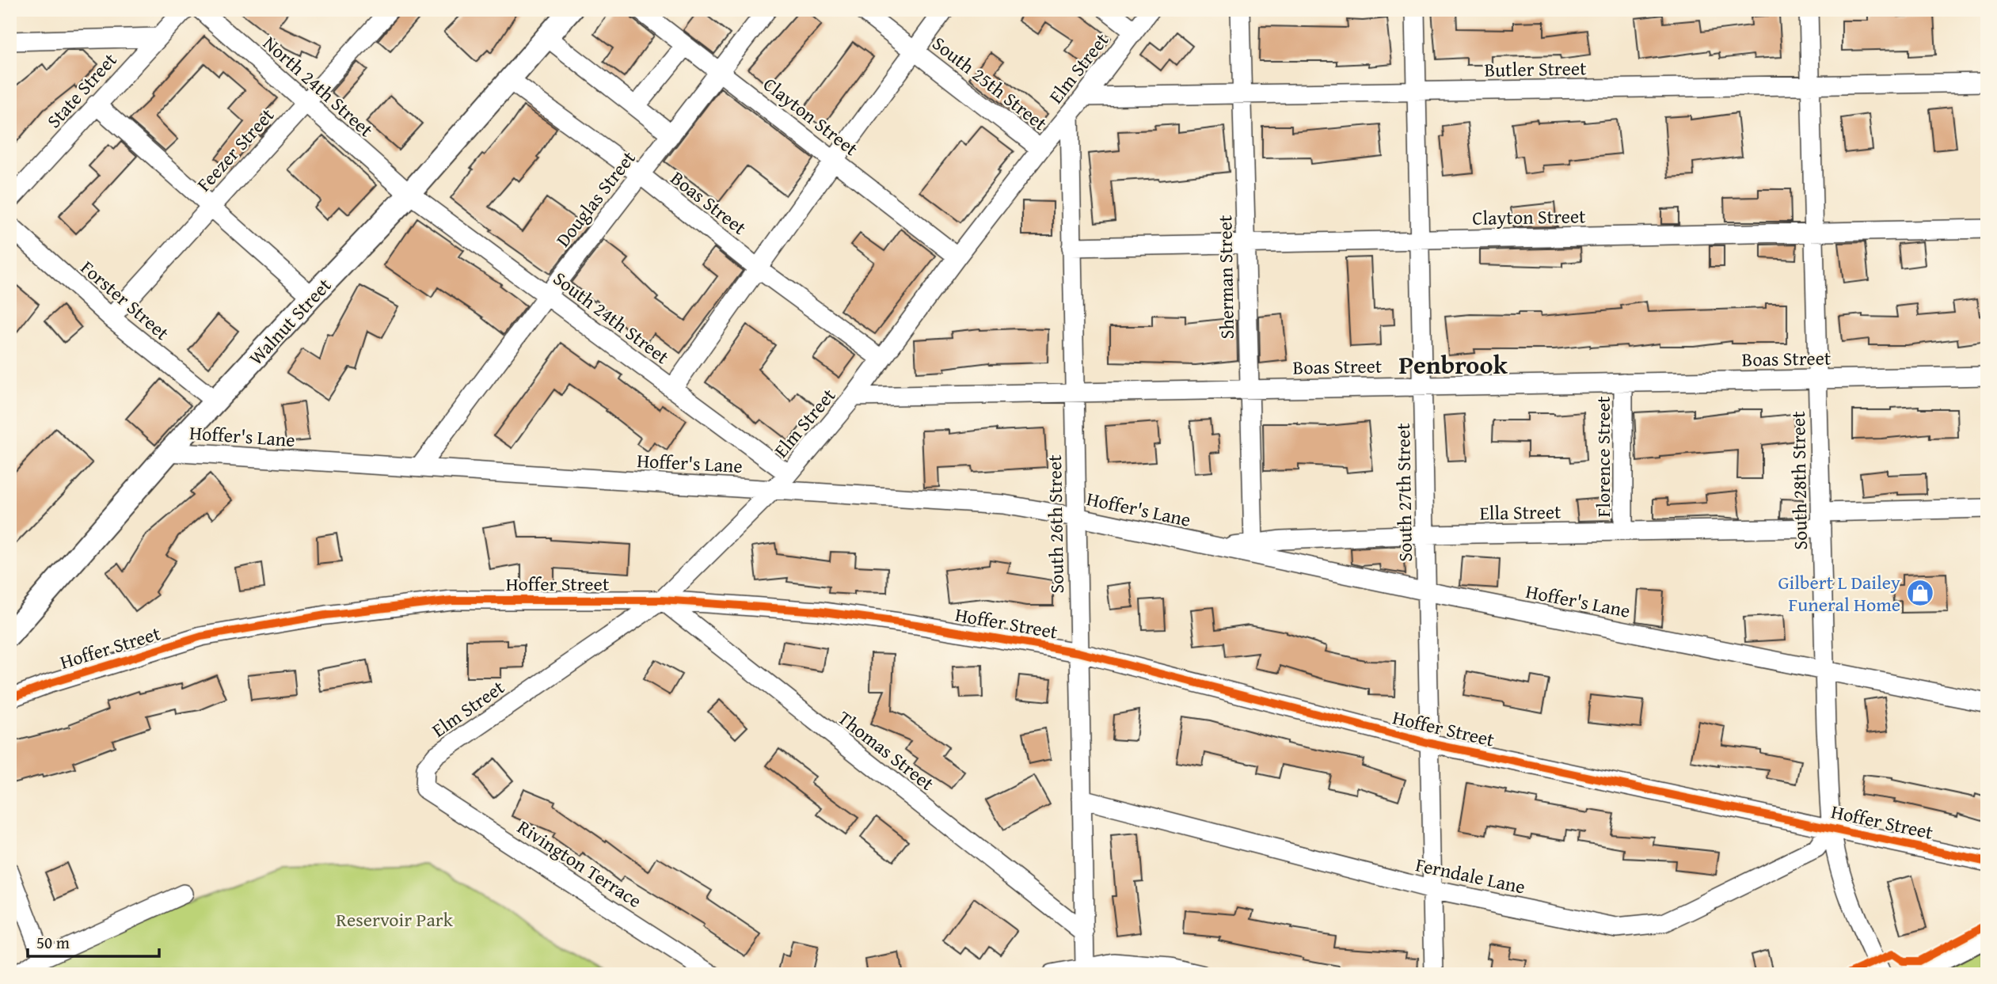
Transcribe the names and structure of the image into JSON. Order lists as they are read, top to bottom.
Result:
{
  "streets": {
    "main road": ["Walnut Street"],
    "street": [
      "Elm Street",
      "Butler Street",
      "South 25th Street",
      "North 24th Street",
      "State Street",
      "Clayton Street",
      "Feezer Street",
      "Douglas Street",
      "Boas Street",
      "Sherman Street",
      "Forster Street",
      "South 24th Street",
      "Hoffer's Lane",
      "Florence Street",
      "South 28th Street",
      "South 27th Street",
      "Ella Street",
      "South 26th Street",
      "Hoffer Street",
      "Thomas Street",
      "Rivington Terrace",
      "Ferndale Lane"
    ]
  },
  "crossings": [
    ["Elm Street", "Butler Street"],
    ["Elm Street", "South 25th Street"],
    ["Elm Street", "Clayton Street"],
    ["Elm Street", "Boas Street"],
    ["Elm Street", "South 24th Street"],
    ["Elm Street", "Hoffer's Lane"],
    ["Elm Street", "South 26th Street"],
    ["Elm Street", "Hoffer Street"],
    ["Elm Street", "Thomas Street"],
    ["Elm Street", "Rivington Terrace"],
    ["Butler Street", "Sherman Street"],
    ["Butler Street", "South 28th Street"],
    ["Butler Street", "South 27th Street"],
    ["North 24th Street", "Feezer Street"],
    ["North 24th Street", "South 24th Street"],
    ["North 24th Street", "Walnut Street"],
    ["Clayton Street", "Douglas Street"],
    ["Clayton Street", "Sherman Street"],
    ["Clayton Street", "South 28th Street"],
    ["Clayton Street", "South 27th Street"],
    ["Clayton Street", "South 26th Street"],
    ["Feezer Street", "Forster Street"],
    ["Douglas Street", "Boas Street"],
    ["Douglas Street", "South 24th Street"],
    ["Douglas Street", "Hoffer's Lane"],
    ["Boas Street", "Sherman Street"],
    ["Boas Street", "Walnut Street"],
    ["Boas Street", "Florence Street"],
    ["Boas Street", "South 28th Street"],
    ["Boas Street", "South 27th Street"],
    ["Boas Street", "South 26th Street"],
    ["Sherman Street", "Ella Street"],
    ["Forster Street", "Walnut Street"],
    ["South 24th Street", "Walnut Street"],
    ["Walnut Street", "Hoffer's Lane"],
    ["Hoffer's Lane", "South 28th Street"],
    ["Hoffer's Lane", "South 27th Street"],
    ["Hoffer's Lane", "Ella Street"],
    ["Hoffer's Lane", "South 26th Street"],
    ["Florence Street", "Ella Street"],
    ["South 28th Street", "Ella Street"],
    ["South 28th Street", "Hoffer Street"],
    ["South 28th Street", "Ferndale Lane"],
    ["South 27th Street", "Ella Street"],
    ["South 27th Street", "Hoffer Street"],
    ["South 27th Street", "Ferndale Lane"],
    ["South 26th Street", "Hoffer Street"],
    ["South 26th Street", "Thomas Street"],
    ["South 26th Street", "Ferndale Lane"],
    ["Hoffer Street", "Thomas Street"],
    ["Hoffer Street", "Ferndale Lane"]
  ],
  "districts": ["Penbrook"],
  "parks": ["Reservoir Park"],
  "places": {
    "shop": ["Gilbert L Dailey Funeral Home"]
  },
  "scale_bar": "50 m"
}
